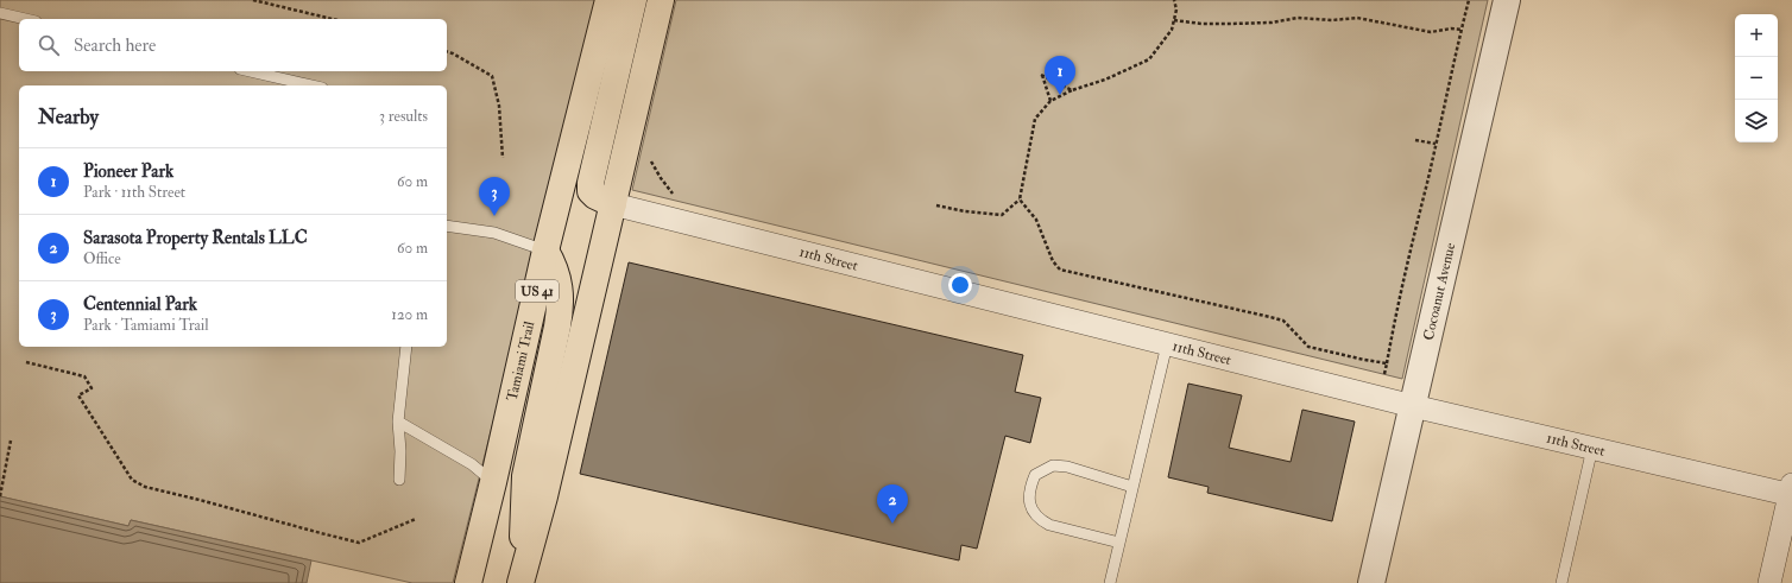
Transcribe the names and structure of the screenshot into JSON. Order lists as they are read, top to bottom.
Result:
{
  "streets": {
    "main road": ["US 41", "Tamiami Trail"],
    "street": ["11th Street", "Cocoanut Avenue"]
  },
  "crossings": [
    ["11th Street", "Cocoanut Avenue"]
  ],
  "page": {
    "map_buttons": ["+", "−"],
    "search": "Search here",
    "pins": ["1", "3", "2"],
    "heading": ["Nearby", "3 results"],
    "list": [
      {
        "mark": "1",
        "name": "Pioneer Park",
        "note": "Park · 11th Street",
        "value": "60 m"
      },
      {
        "mark": "2",
        "name": "Sarasota Property Rentals LLC",
        "note": "Office",
        "value": "60 m"
      },
      {
        "mark": "3",
        "name": "Centennial Park",
        "note": "Park · Tamiami Trail",
        "value": "120 m"
      }
    ]
  }
}
